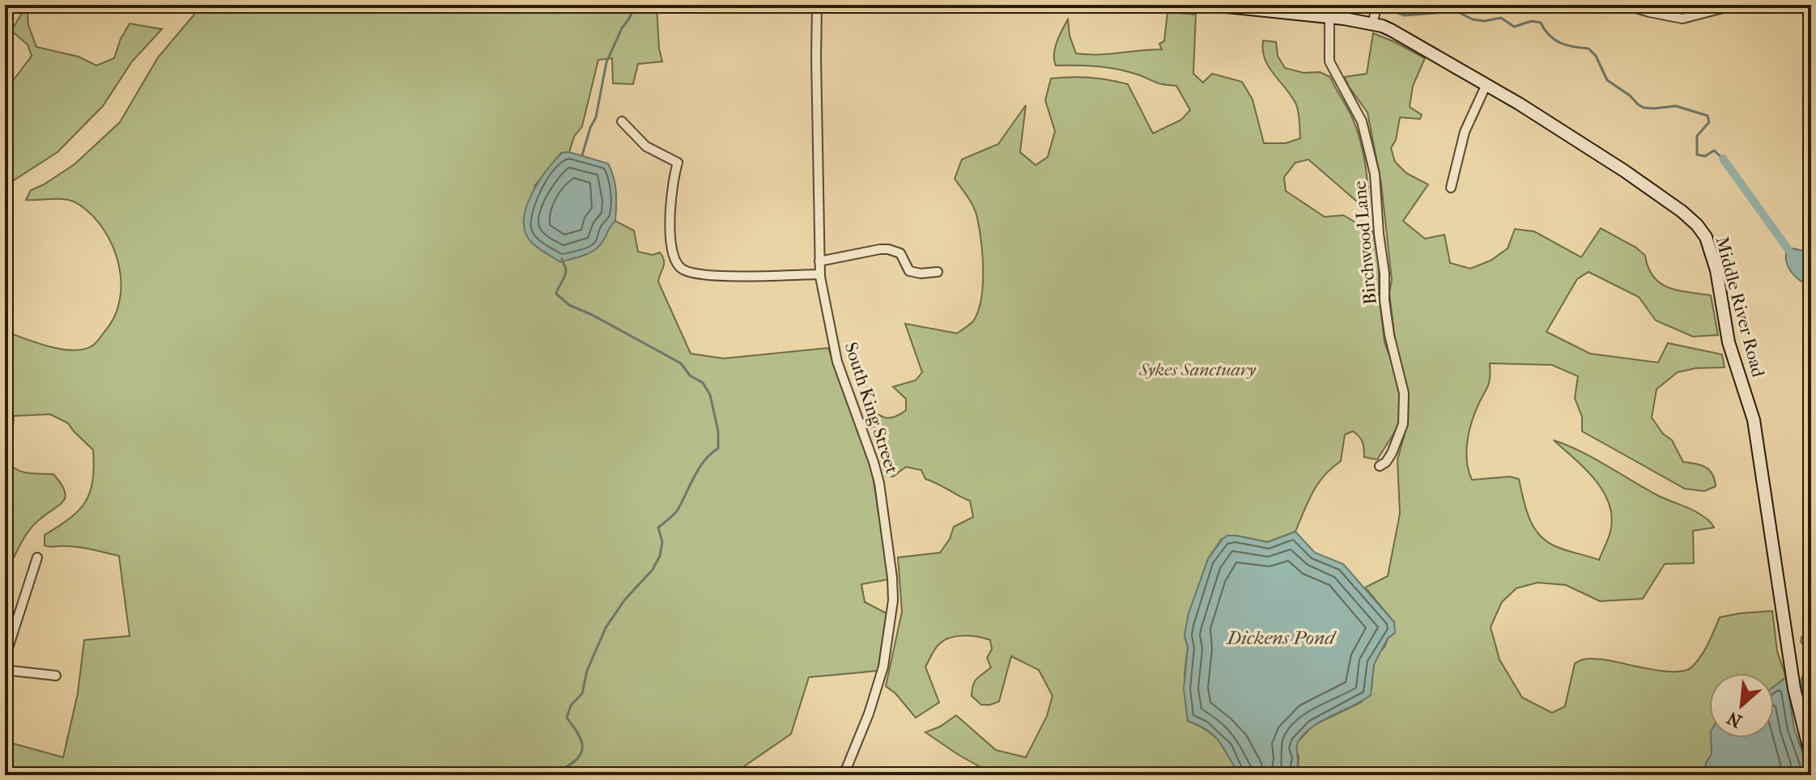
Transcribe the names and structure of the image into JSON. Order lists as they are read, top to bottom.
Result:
{
  "streets": {
    "main road": ["Middle River Road"],
    "street": ["Birchwood Lane", "South King Street"]
  },
  "crossings": [
    ["Birchwood Lane", "Middle River Road"]
  ],
  "water": ["Dickens Pond"],
  "parks": ["Sykes Sanctuary"],
  "north": "bottom left"
}
